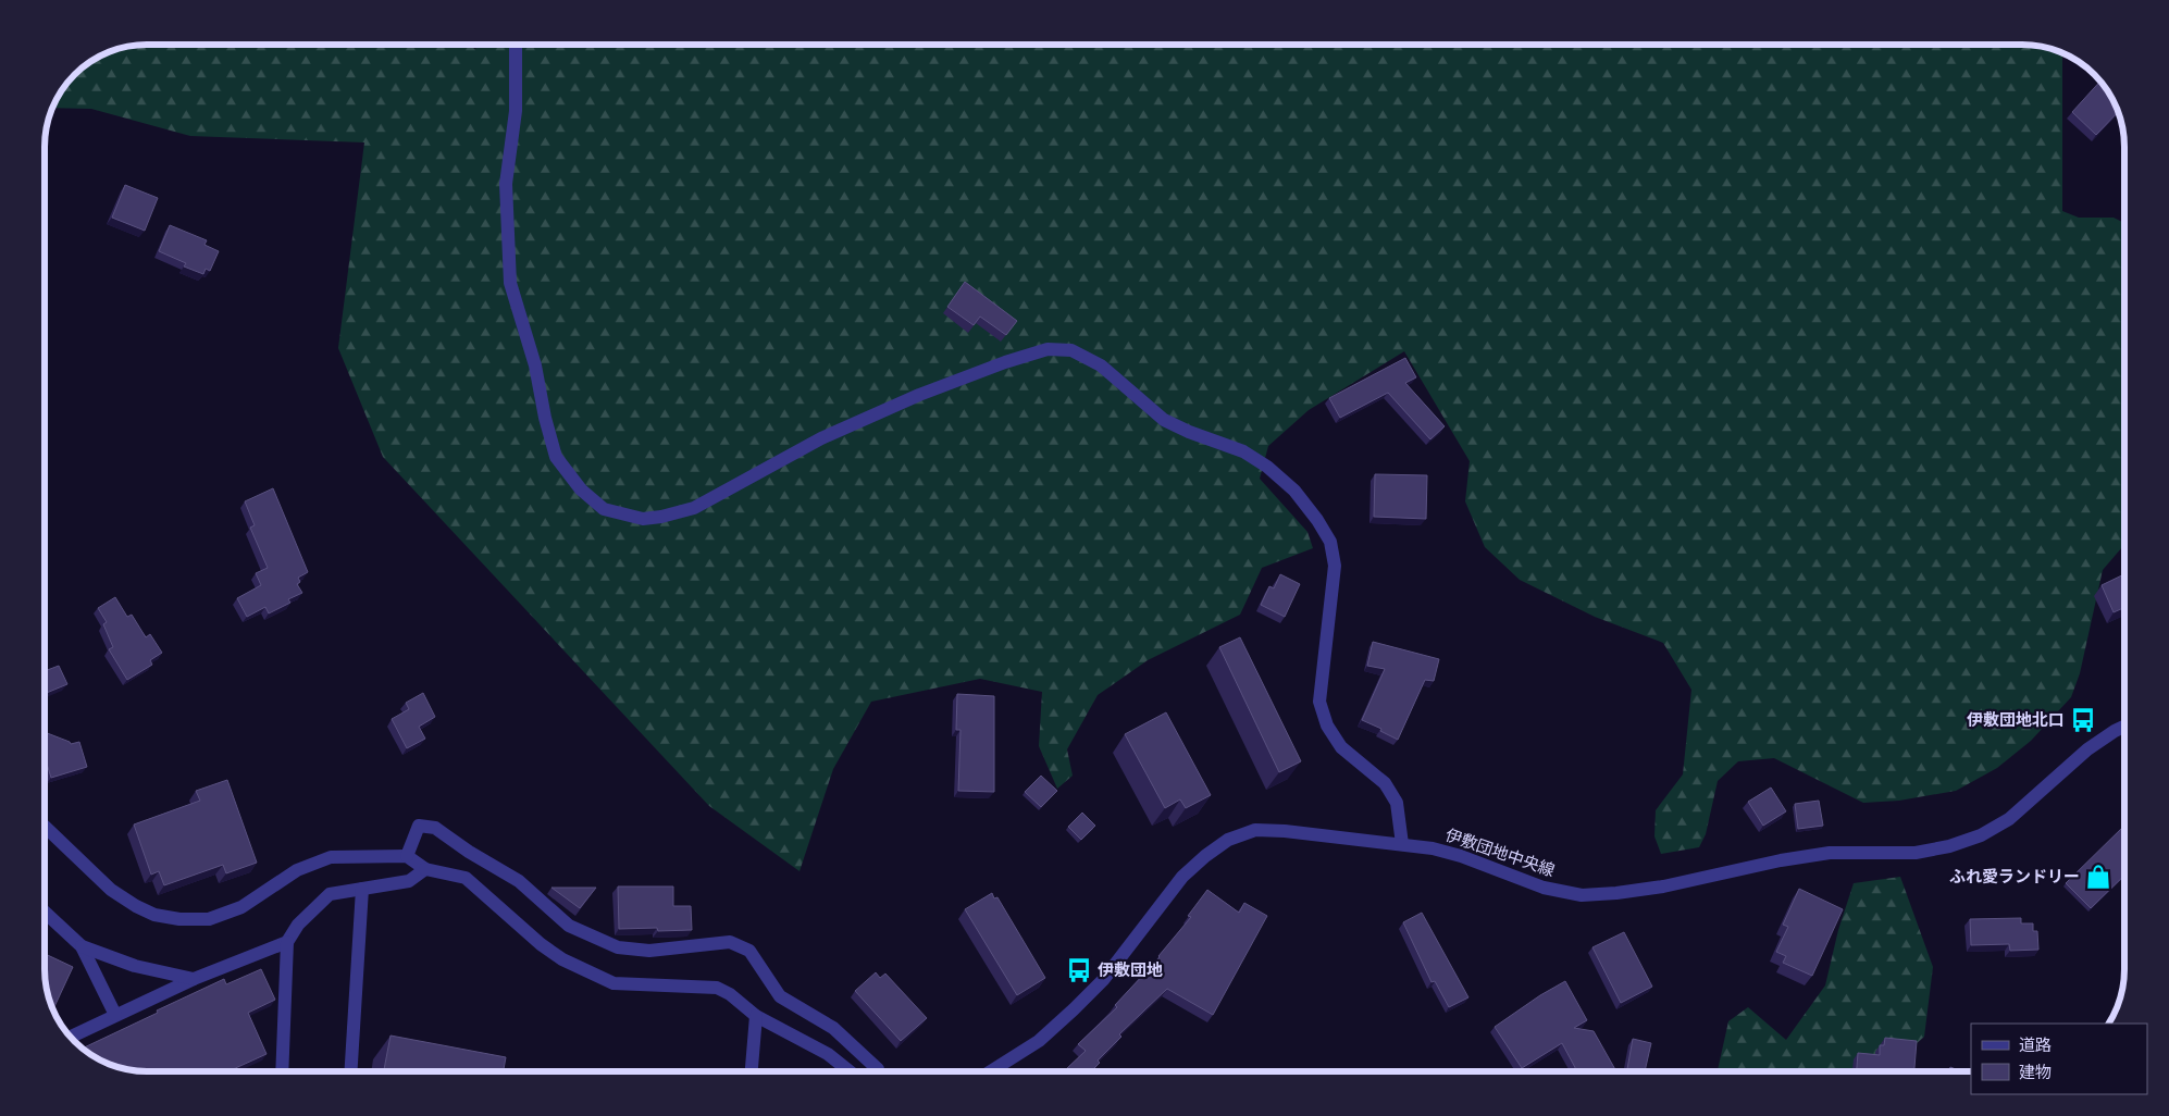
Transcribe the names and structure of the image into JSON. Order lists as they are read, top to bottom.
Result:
{
  "streets": {
    "street": ["伊敷団地中央線"]
  },
  "places": {
    "bus stop": ["伊敷団地北口", "伊敷団地"],
    "shop": ["ふれ愛ランドリー"]
  },
  "legend": ["道路", "建物"]
}
